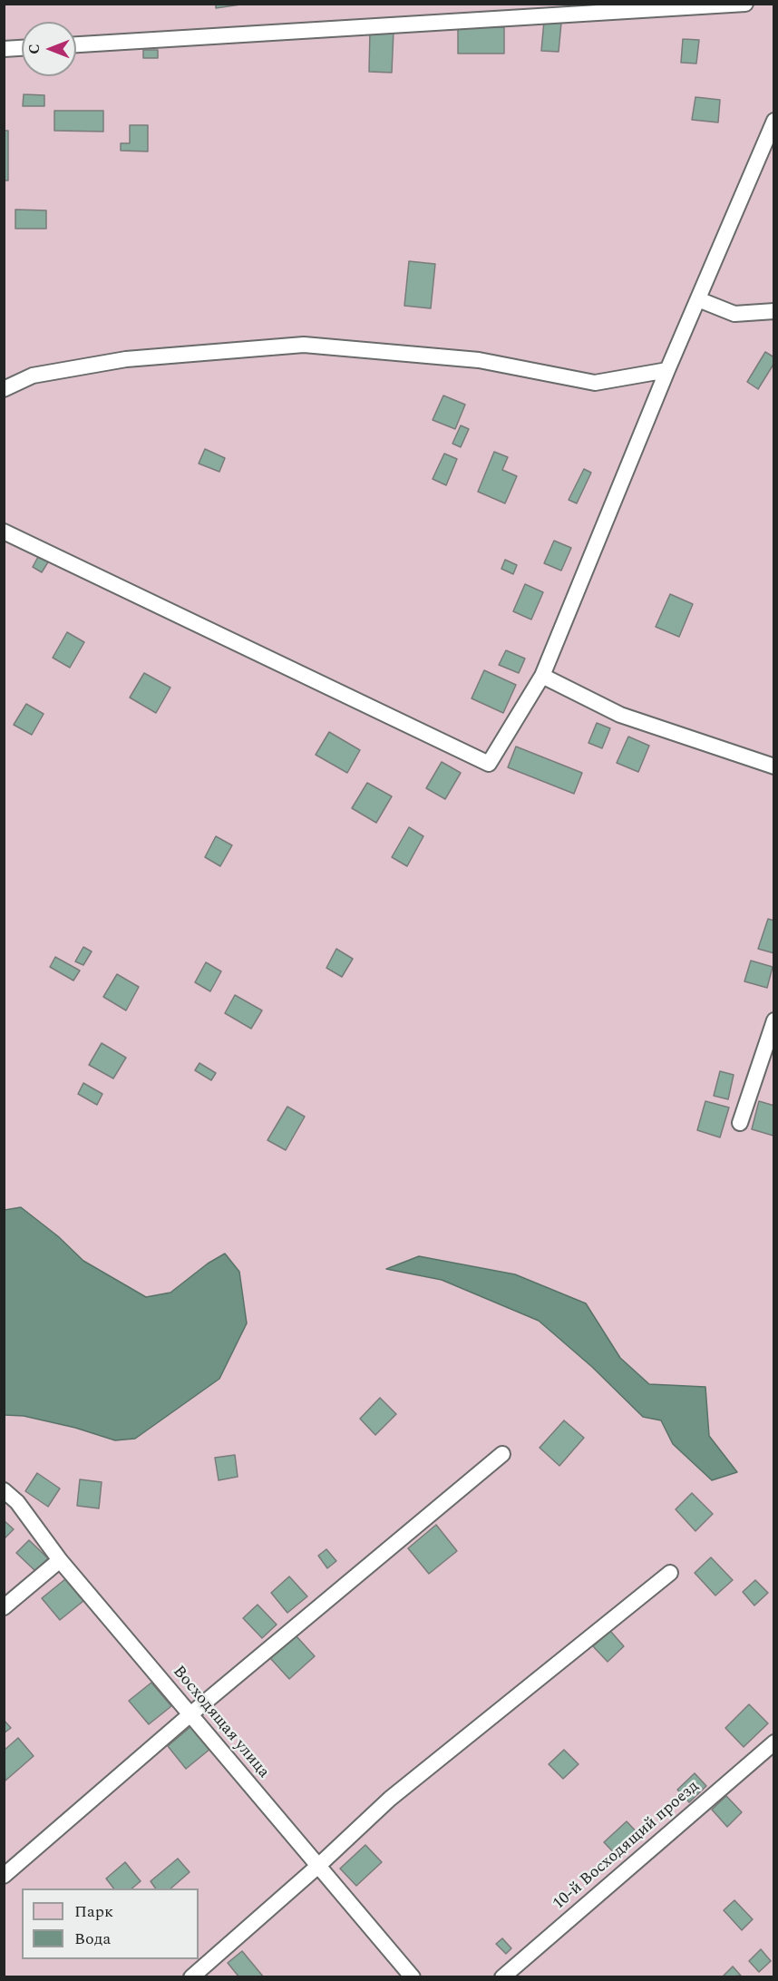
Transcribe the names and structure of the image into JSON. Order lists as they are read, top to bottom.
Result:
{
  "streets": {
    "lane": ["Восходящая улица", "10-й Восходящий проезд"]
  },
  "legend": ["Парк", "Вода"],
  "north": "left"
}
